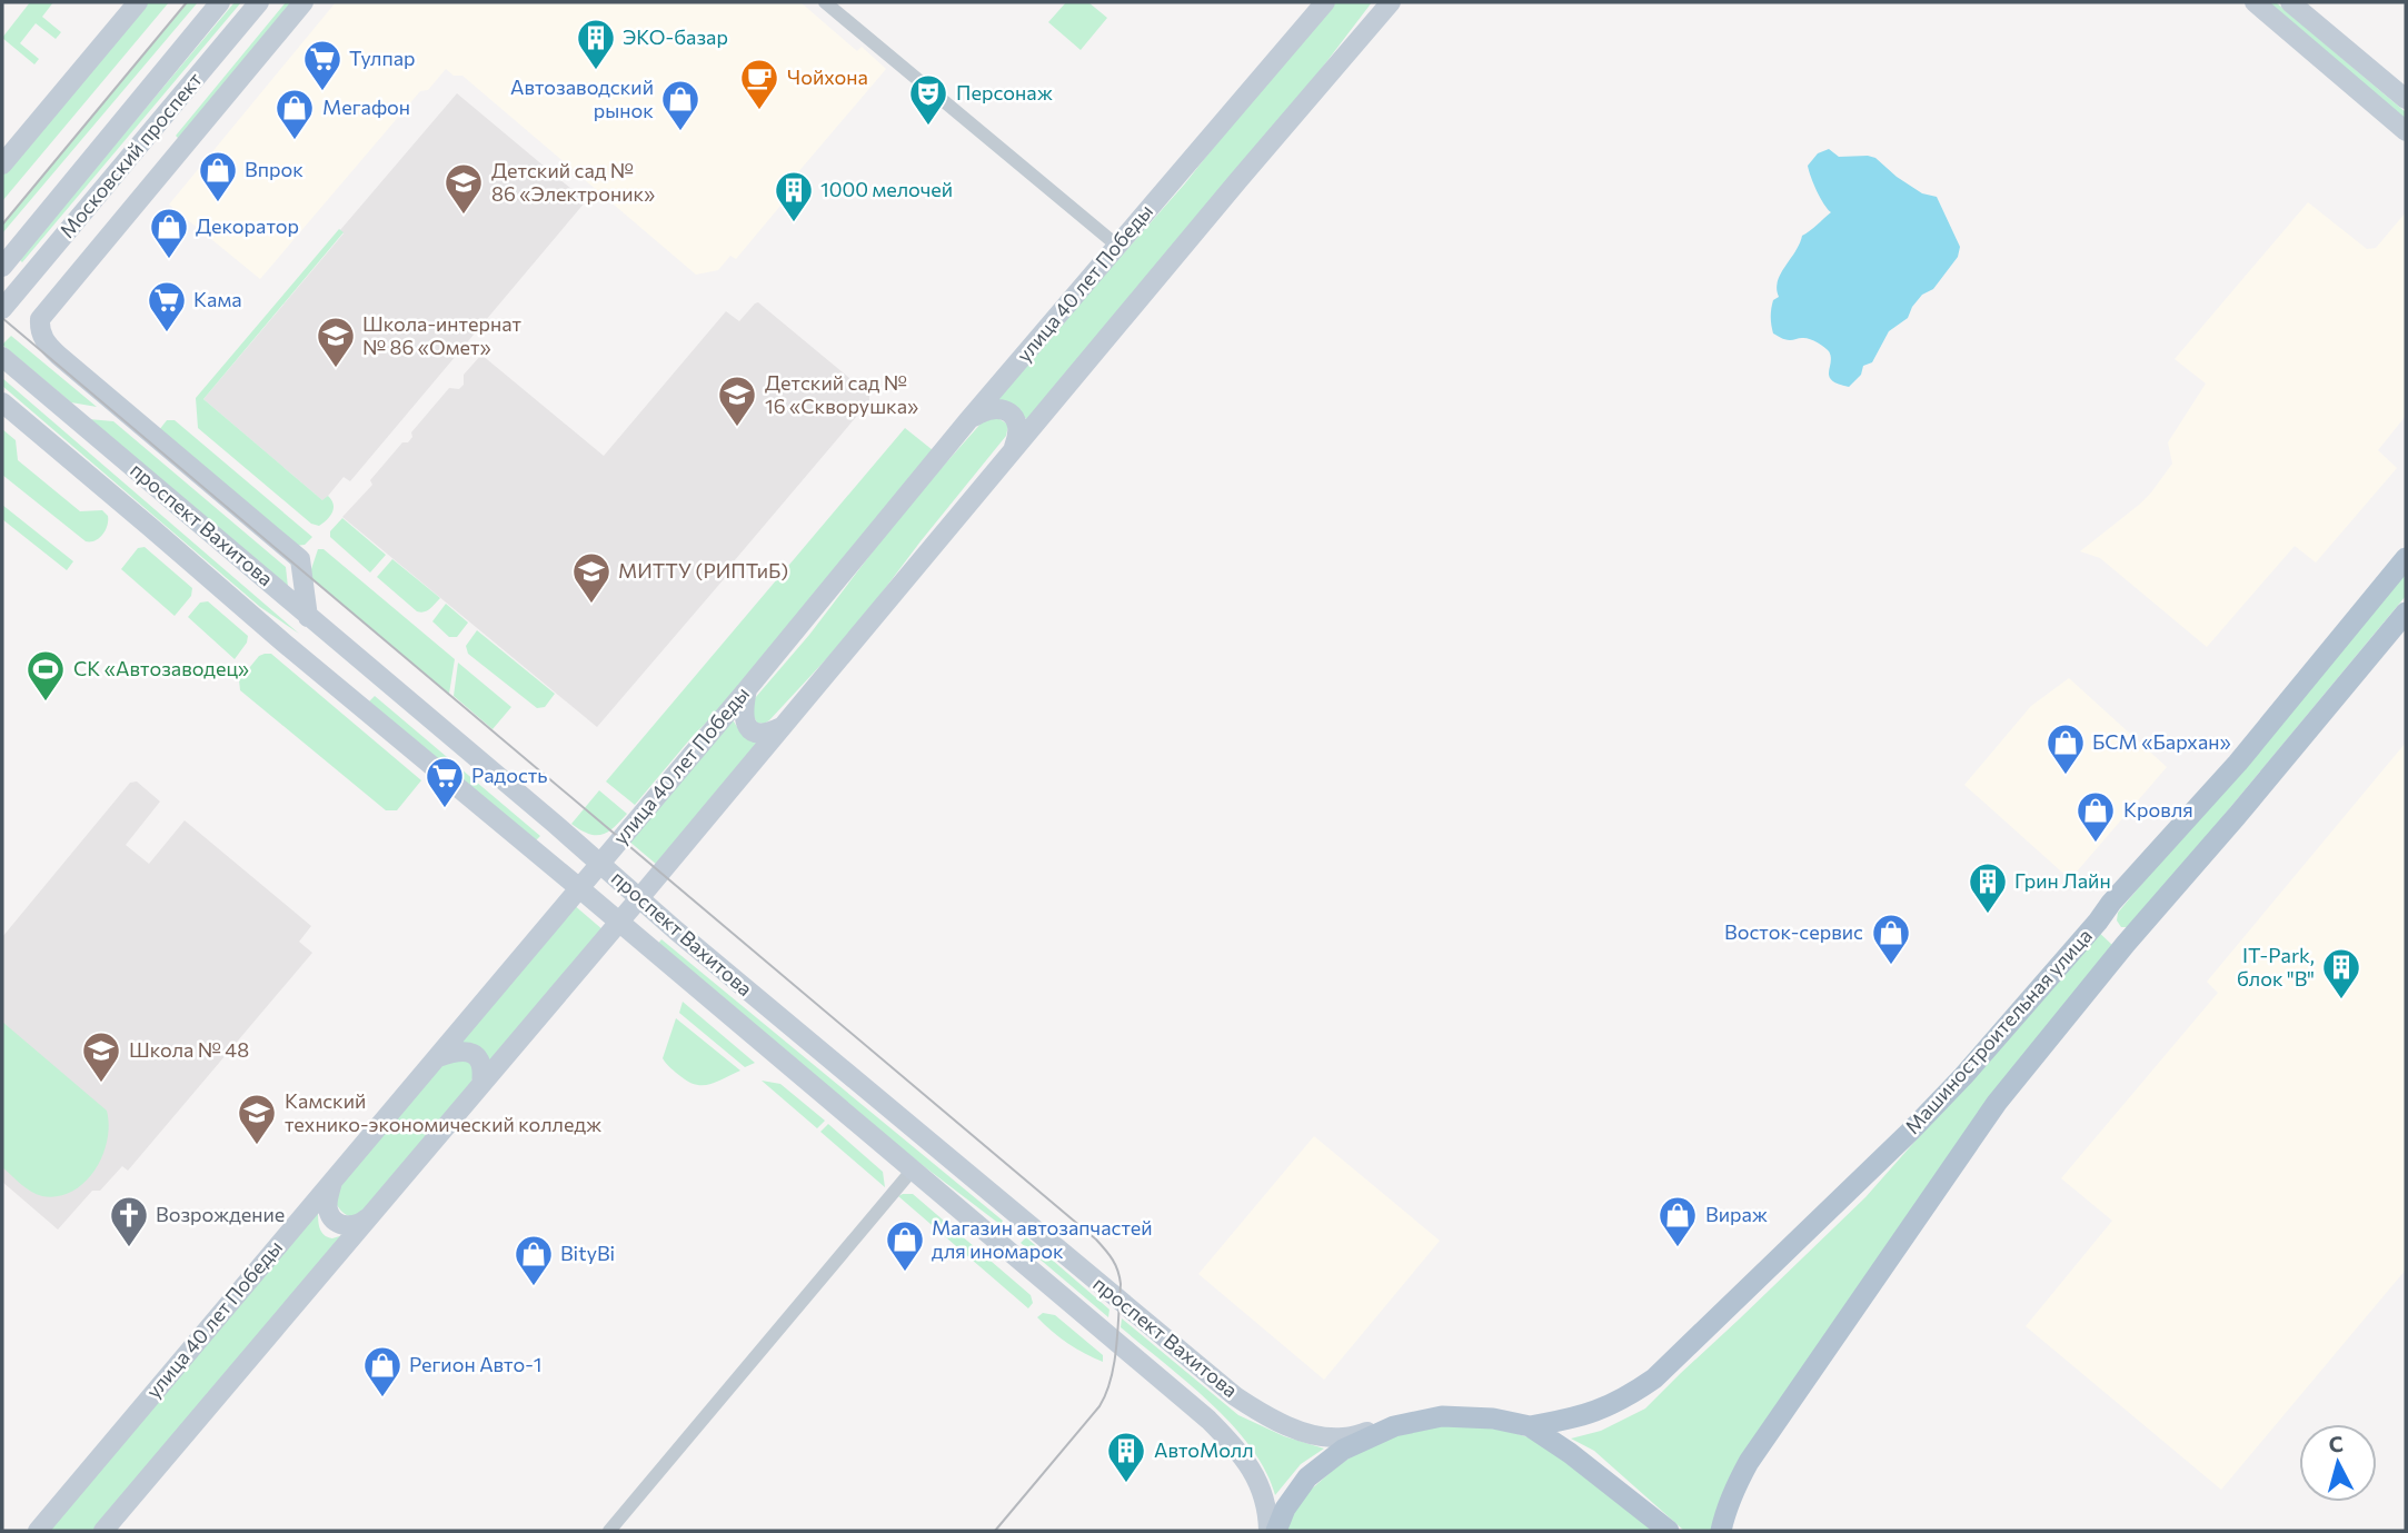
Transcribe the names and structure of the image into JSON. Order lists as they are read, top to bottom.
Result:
{
  "streets": {
    "main road": [
      "Московский проспект",
      "улица 40 лет Победы",
      "проспект Вахитова",
      "Машиностроительная улица"
    ]
  },
  "crossings": [
    ["улица 40 лет Победы", "проспект Вахитова"]
  ],
  "places": {
    "building": [
      "ЭКО-базар",
      "1000 мелочей",
      "Грин Лайн",
      "IT-Park, блок \"В\"",
      "АвтоМолл"
    ],
    "supermarket": ["Тулпар", "Кама", "Радость"],
    "cafe": ["Чойхона"],
    "theatre": ["Персонаж"],
    "shop": [
      "Автозаводский рынок",
      "Мегафон",
      "Впрок",
      "Декоратор",
      "БСМ «Бархан»",
      "Кровля",
      "Восток-сервис",
      "Вираж",
      "Магазин автозапчастей для иномарок",
      "BityBi",
      "Регион Авто-1"
    ],
    "school or university": [
      "Детский сад № 86 «Электроник»",
      "Школа-интернат № 86 «Омет»",
      "Детский сад № 16 «Скворушка»",
      "МИТТУ (РИПТиБ)",
      "Школа № 48",
      "Камский технико-экономический колледж"
    ],
    "sports": ["СК «Автозаводец»"],
    "church": ["Возрождение"]
  },
  "north": "top"
}
